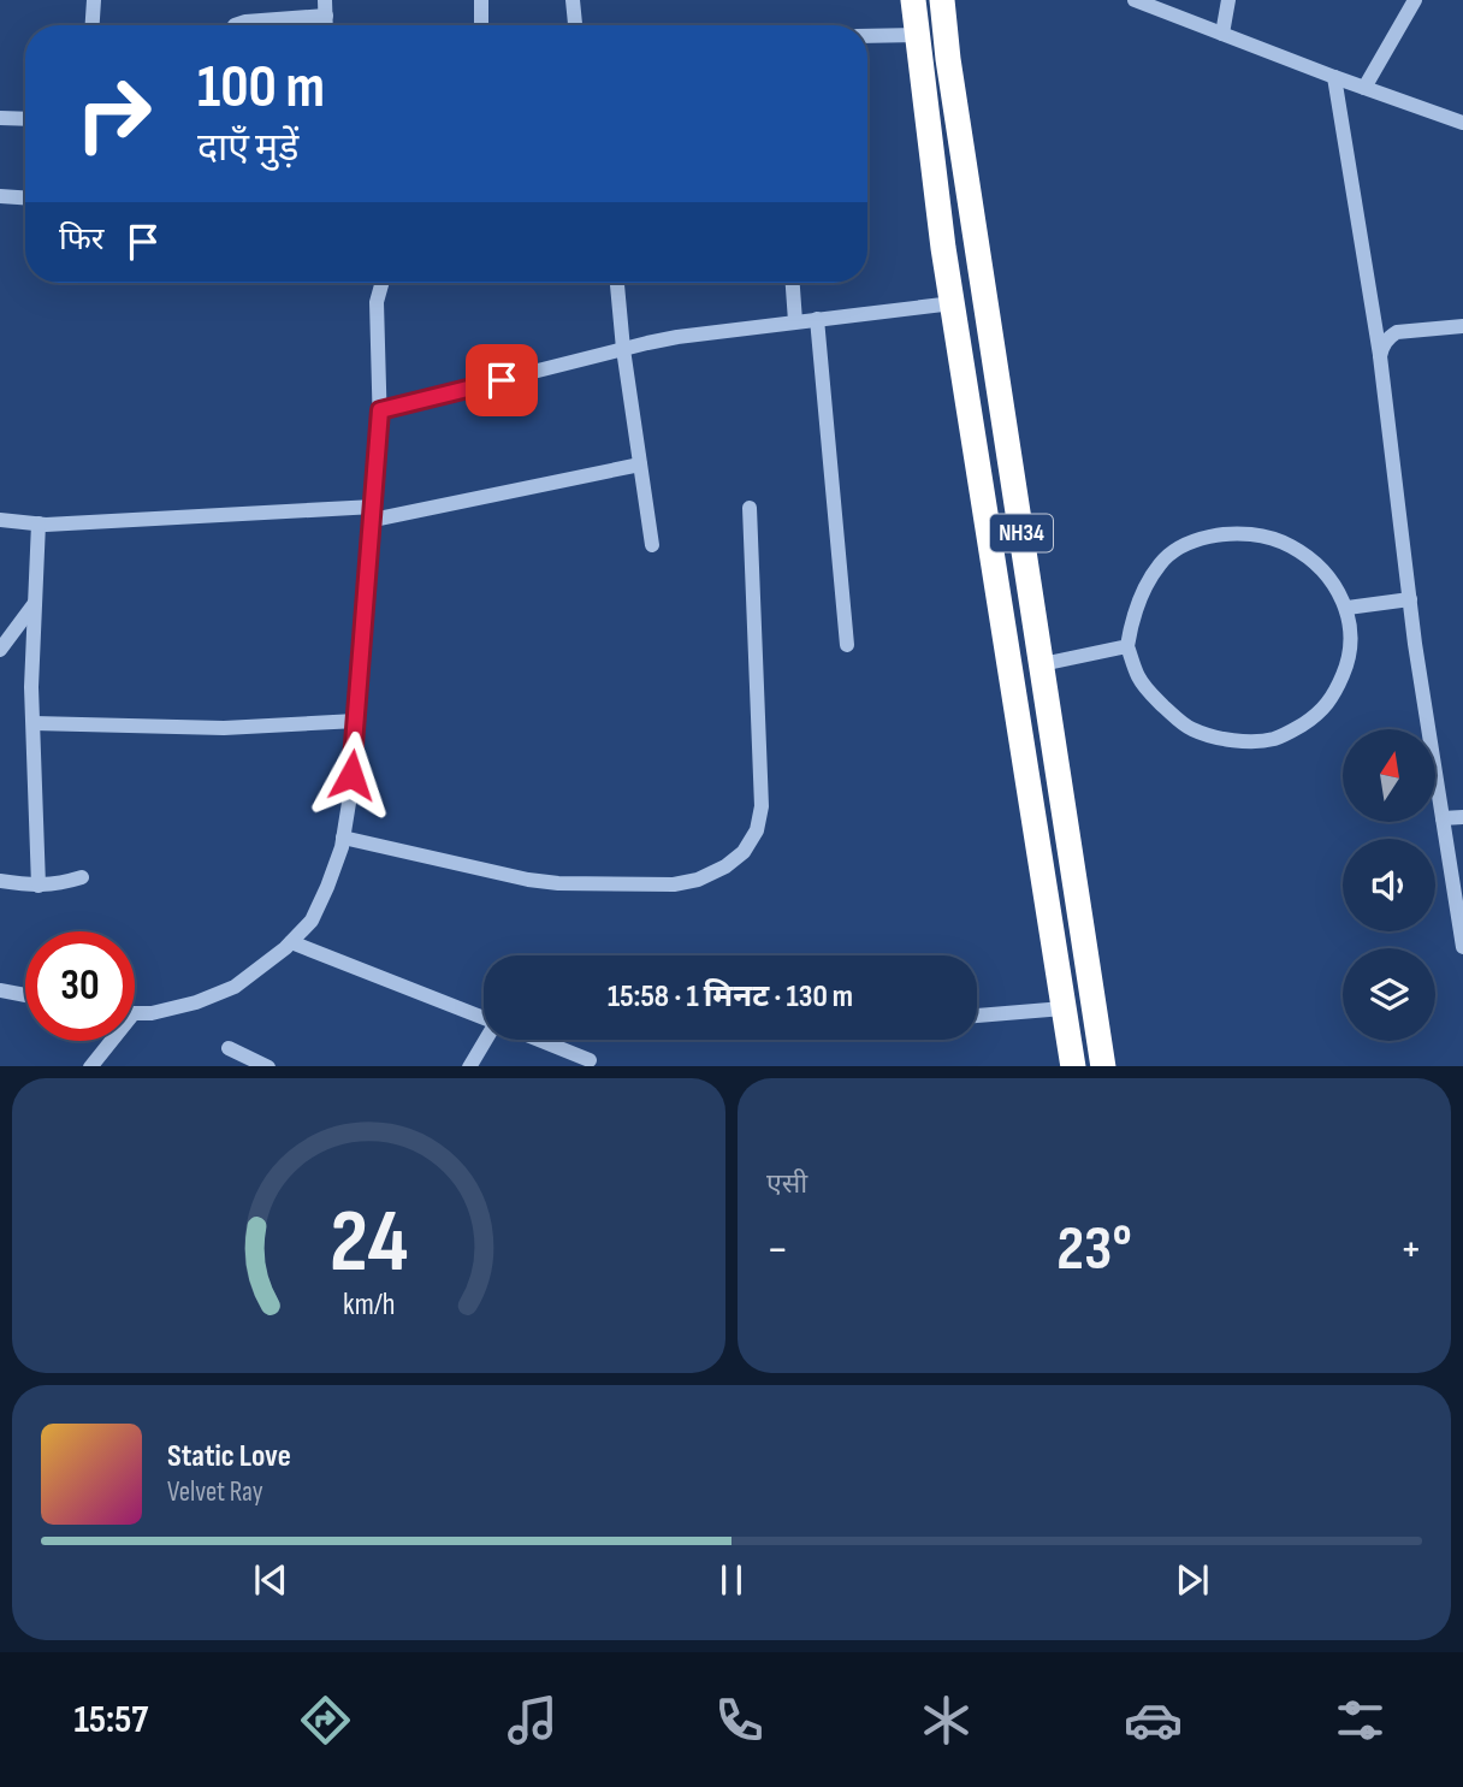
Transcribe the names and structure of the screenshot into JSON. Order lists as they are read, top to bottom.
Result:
{
  "streets": {
    "highway": ["NH34"]
  },
  "north": "top",
  "page": {
    "turn": ["100 m", "दाएँ मुड़ें"],
    "then": "फिर",
    "limit": "30",
    "trip": "15:58 · 1 मिनट · 130 m",
    "tile": "एसी",
    "heat": ["−", "23°", "+"],
    "song": ["Static Love", "Velvet Ray"],
    "tabs": "15:57",
    "gauge": ["24", "km/h"]
  }
}
